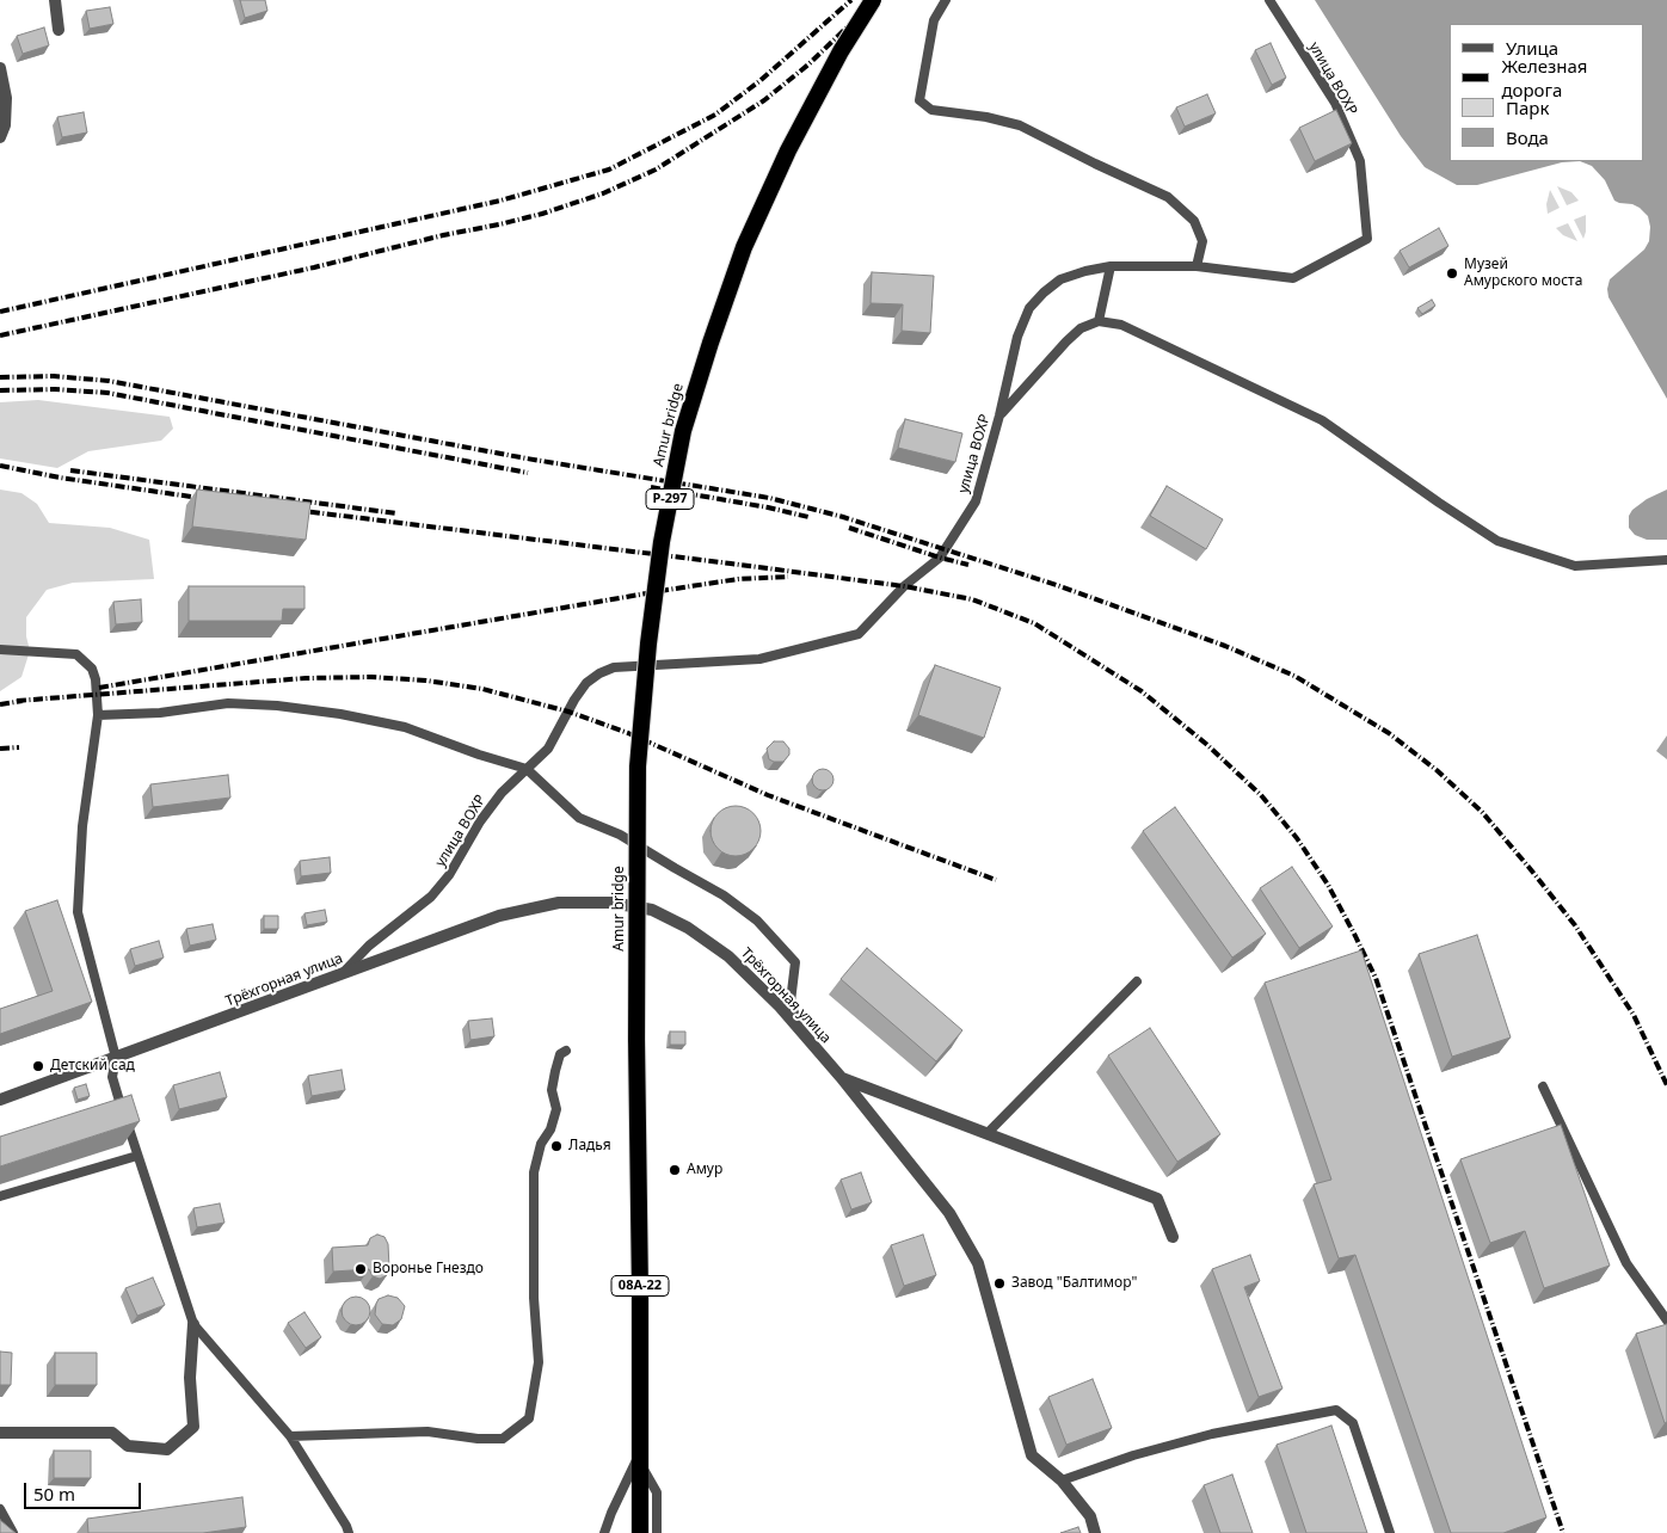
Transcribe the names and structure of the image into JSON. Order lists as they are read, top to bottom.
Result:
{
  "streets": {
    "highway": ["Amur bridge", "Р-297", "08А-22"],
    "street": ["Трёхгорная улица"],
    "lane": ["улица ВОХР"]
  },
  "crossings": [
    ["улица ВОХР", "Трёхгорная улица"],
    ["Amur bridge", "08А-22"]
  ],
  "places": [
    "Музей Амурского моста",
    "Детский сад",
    "Ладья",
    "Амур",
    "Воронье Гнездо",
    "Завод \"Балтимор\""
  ],
  "legend": [
    "Улица",
    "Железная дорога",
    "Парк",
    "Вода"
  ],
  "scale_bar": "50 m"
}
